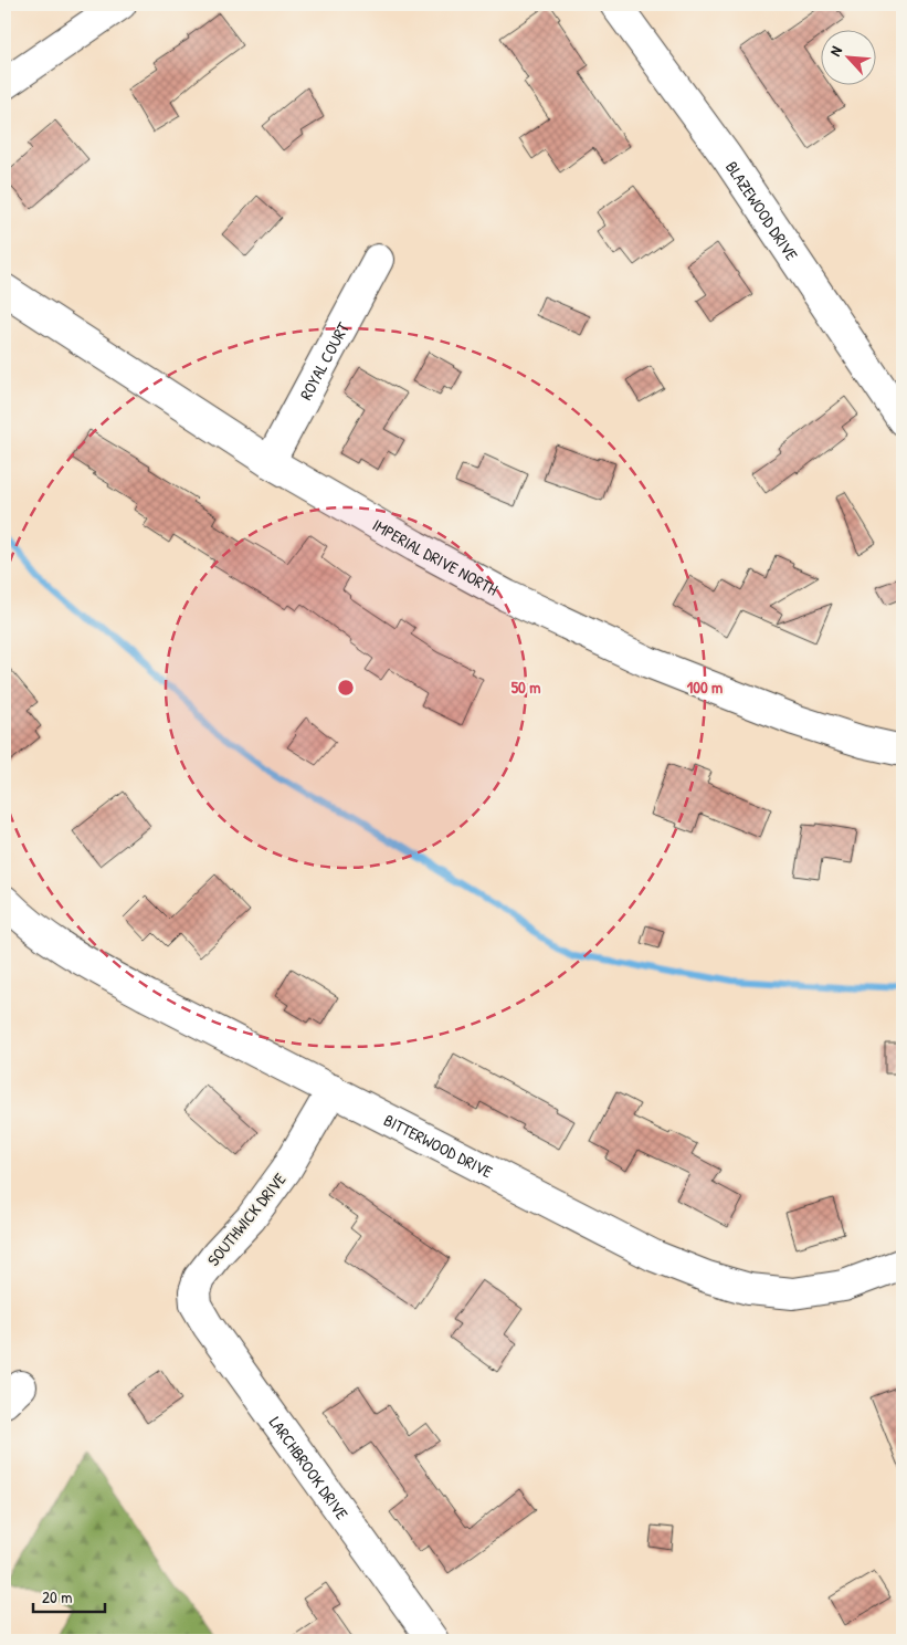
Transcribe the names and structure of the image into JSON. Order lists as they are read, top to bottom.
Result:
{
  "streets": {
    "street": [
      "BLAZEWOOD DRIVE",
      "ROYAL COURT",
      "IMPERIAL DRIVE NORTH",
      "BITTERWOOD DRIVE",
      "SOUTHWICK DRIVE",
      "LARCHBROOK DRIVE"
    ]
  },
  "crossings": [
    ["ROYAL COURT", "IMPERIAL DRIVE NORTH"],
    ["BITTERWOOD DRIVE", "SOUTHWICK DRIVE"],
    ["SOUTHWICK DRIVE", "LARCHBROOK DRIVE"]
  ],
  "scale_bar": "20 m",
  "north": "top left",
  "rings": ["50 m", "100 m"]
}
